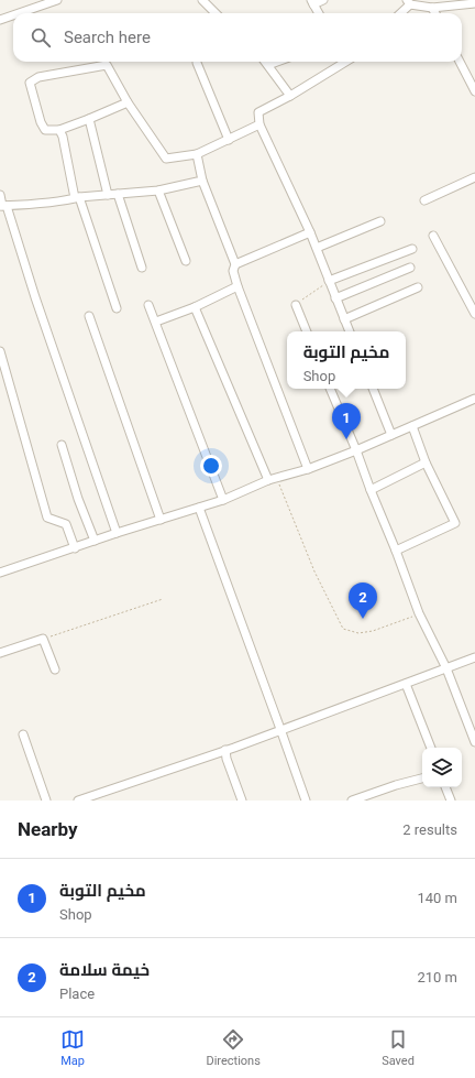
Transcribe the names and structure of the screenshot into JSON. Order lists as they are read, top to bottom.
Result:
{
  "page": {
    "search": "Search here",
    "popup": ["مخيم التوبة", "Shop"],
    "pins": ["1", "2"],
    "heading": ["Nearby", "2 results"],
    "list": [
      {
        "mark": "1",
        "name": "مخيم التوبة",
        "note": "Shop",
        "value": "140 m"
      },
      {
        "mark": "2",
        "name": "خيمة سلامة",
        "note": "Place",
        "value": "210 m"
      }
    ],
    "nav": ["Map", "Directions", "Saved"]
  }
}
